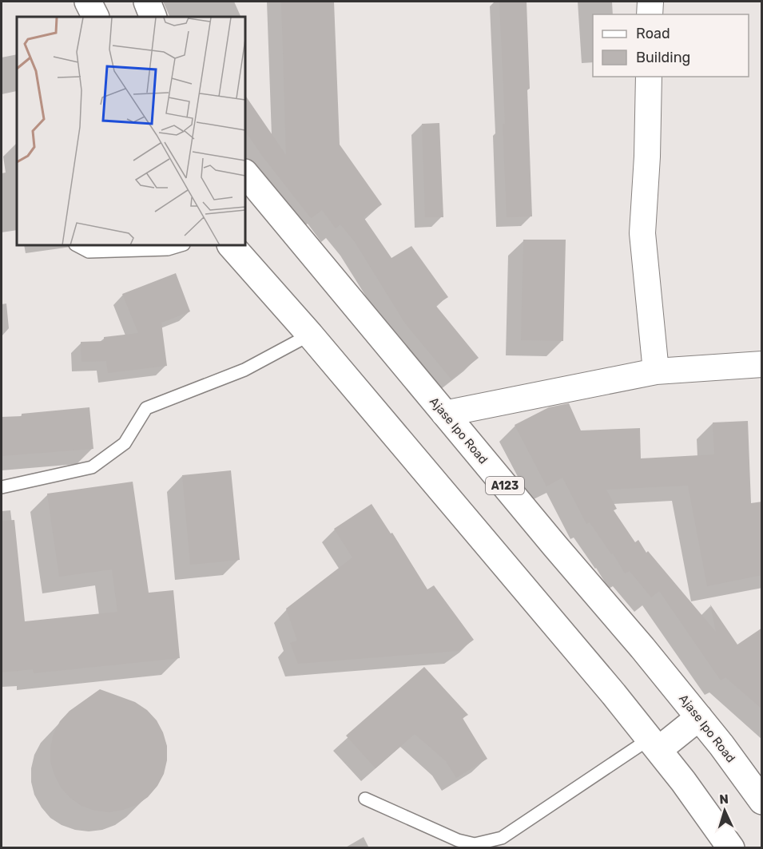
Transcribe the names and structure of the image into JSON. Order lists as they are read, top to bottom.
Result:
{
  "streets": {
    "highway": ["Ajase Ipo Road", "A123"]
  },
  "legend": ["Road", "Building"],
  "north": "top"
}
